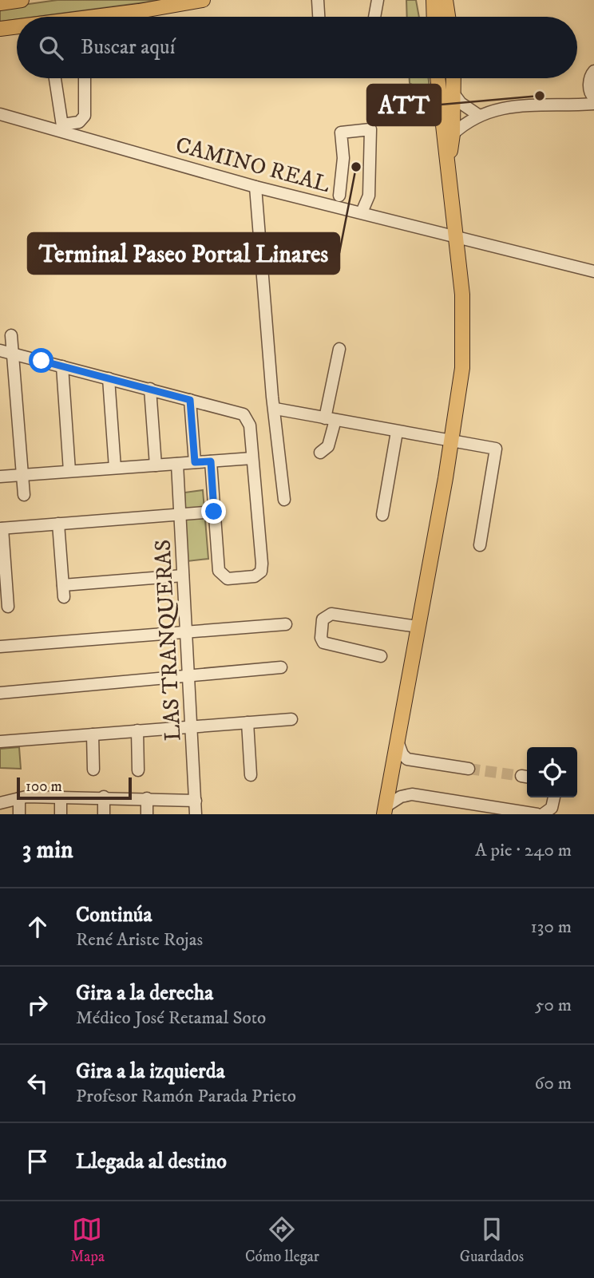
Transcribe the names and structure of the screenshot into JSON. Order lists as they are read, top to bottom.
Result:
{
  "streets": {
    "street": ["CAMINO REAL", "LAS TRANQUERAS"]
  },
  "places": ["ATT", "Terminal Paseo Portal Linares"],
  "scale_bar": "100 m",
  "page": {
    "search": "Buscar aquí",
    "scale": "100 m",
    "heading": ["3 min", "A pie · 240 m"],
    "list": [
      ["Continúa", "René Ariste Rojas", "130 m"],
      ["Gira a la derecha", "Médico José Retamal Soto", "50 m"],
      ["Gira a la izquierda", "Profesor Ramón Parada Prieto", "60 m"],
      "Llegada al destino"
    ],
    "nav": ["Mapa", "Cómo llegar", "Guardados"]
  }
}
